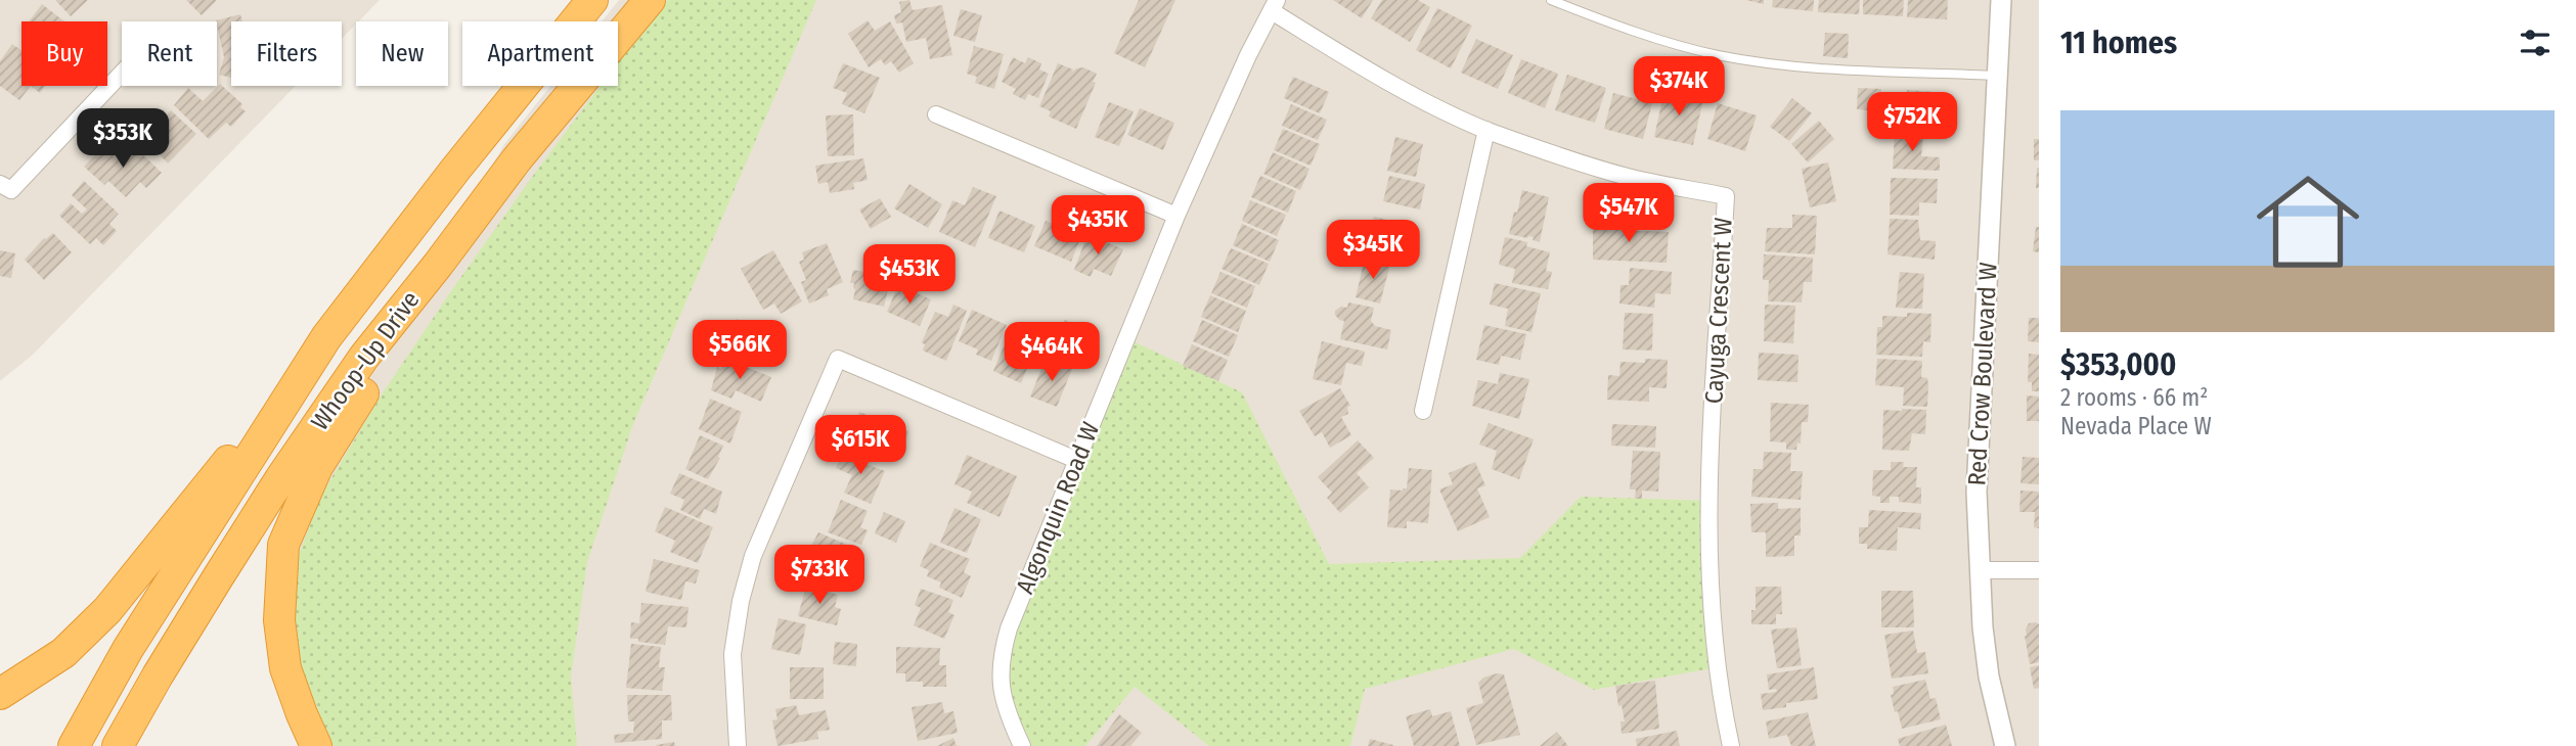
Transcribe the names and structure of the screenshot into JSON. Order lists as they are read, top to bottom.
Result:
{
  "streets": {
    "highway": ["Whoop-Up Drive"],
    "street": ["Cayuga Crescent W", "Red Crow Boulevard W", "Algonquin Road W"]
  },
  "crossings": [
    ["Cayuga Crescent W", "Algonquin Road W"]
  ],
  "page": {
    "heading": "11 homes",
    "chip": [
      "Buy",
      "Rent",
      "Filters",
      "New",
      "Apartment"
    ],
    "price": [
      "$374K",
      "$752K",
      "$353K",
      "$547K",
      "$435K",
      "$345K",
      "$453K",
      "$566K",
      "$464K",
      "$615K",
      "$733K"
    ],
    "list": [
      {
        "name": "$353,000",
        "note": "2 rooms · 66 m² · Nevada Place W"
      }
    ]
  }
}
